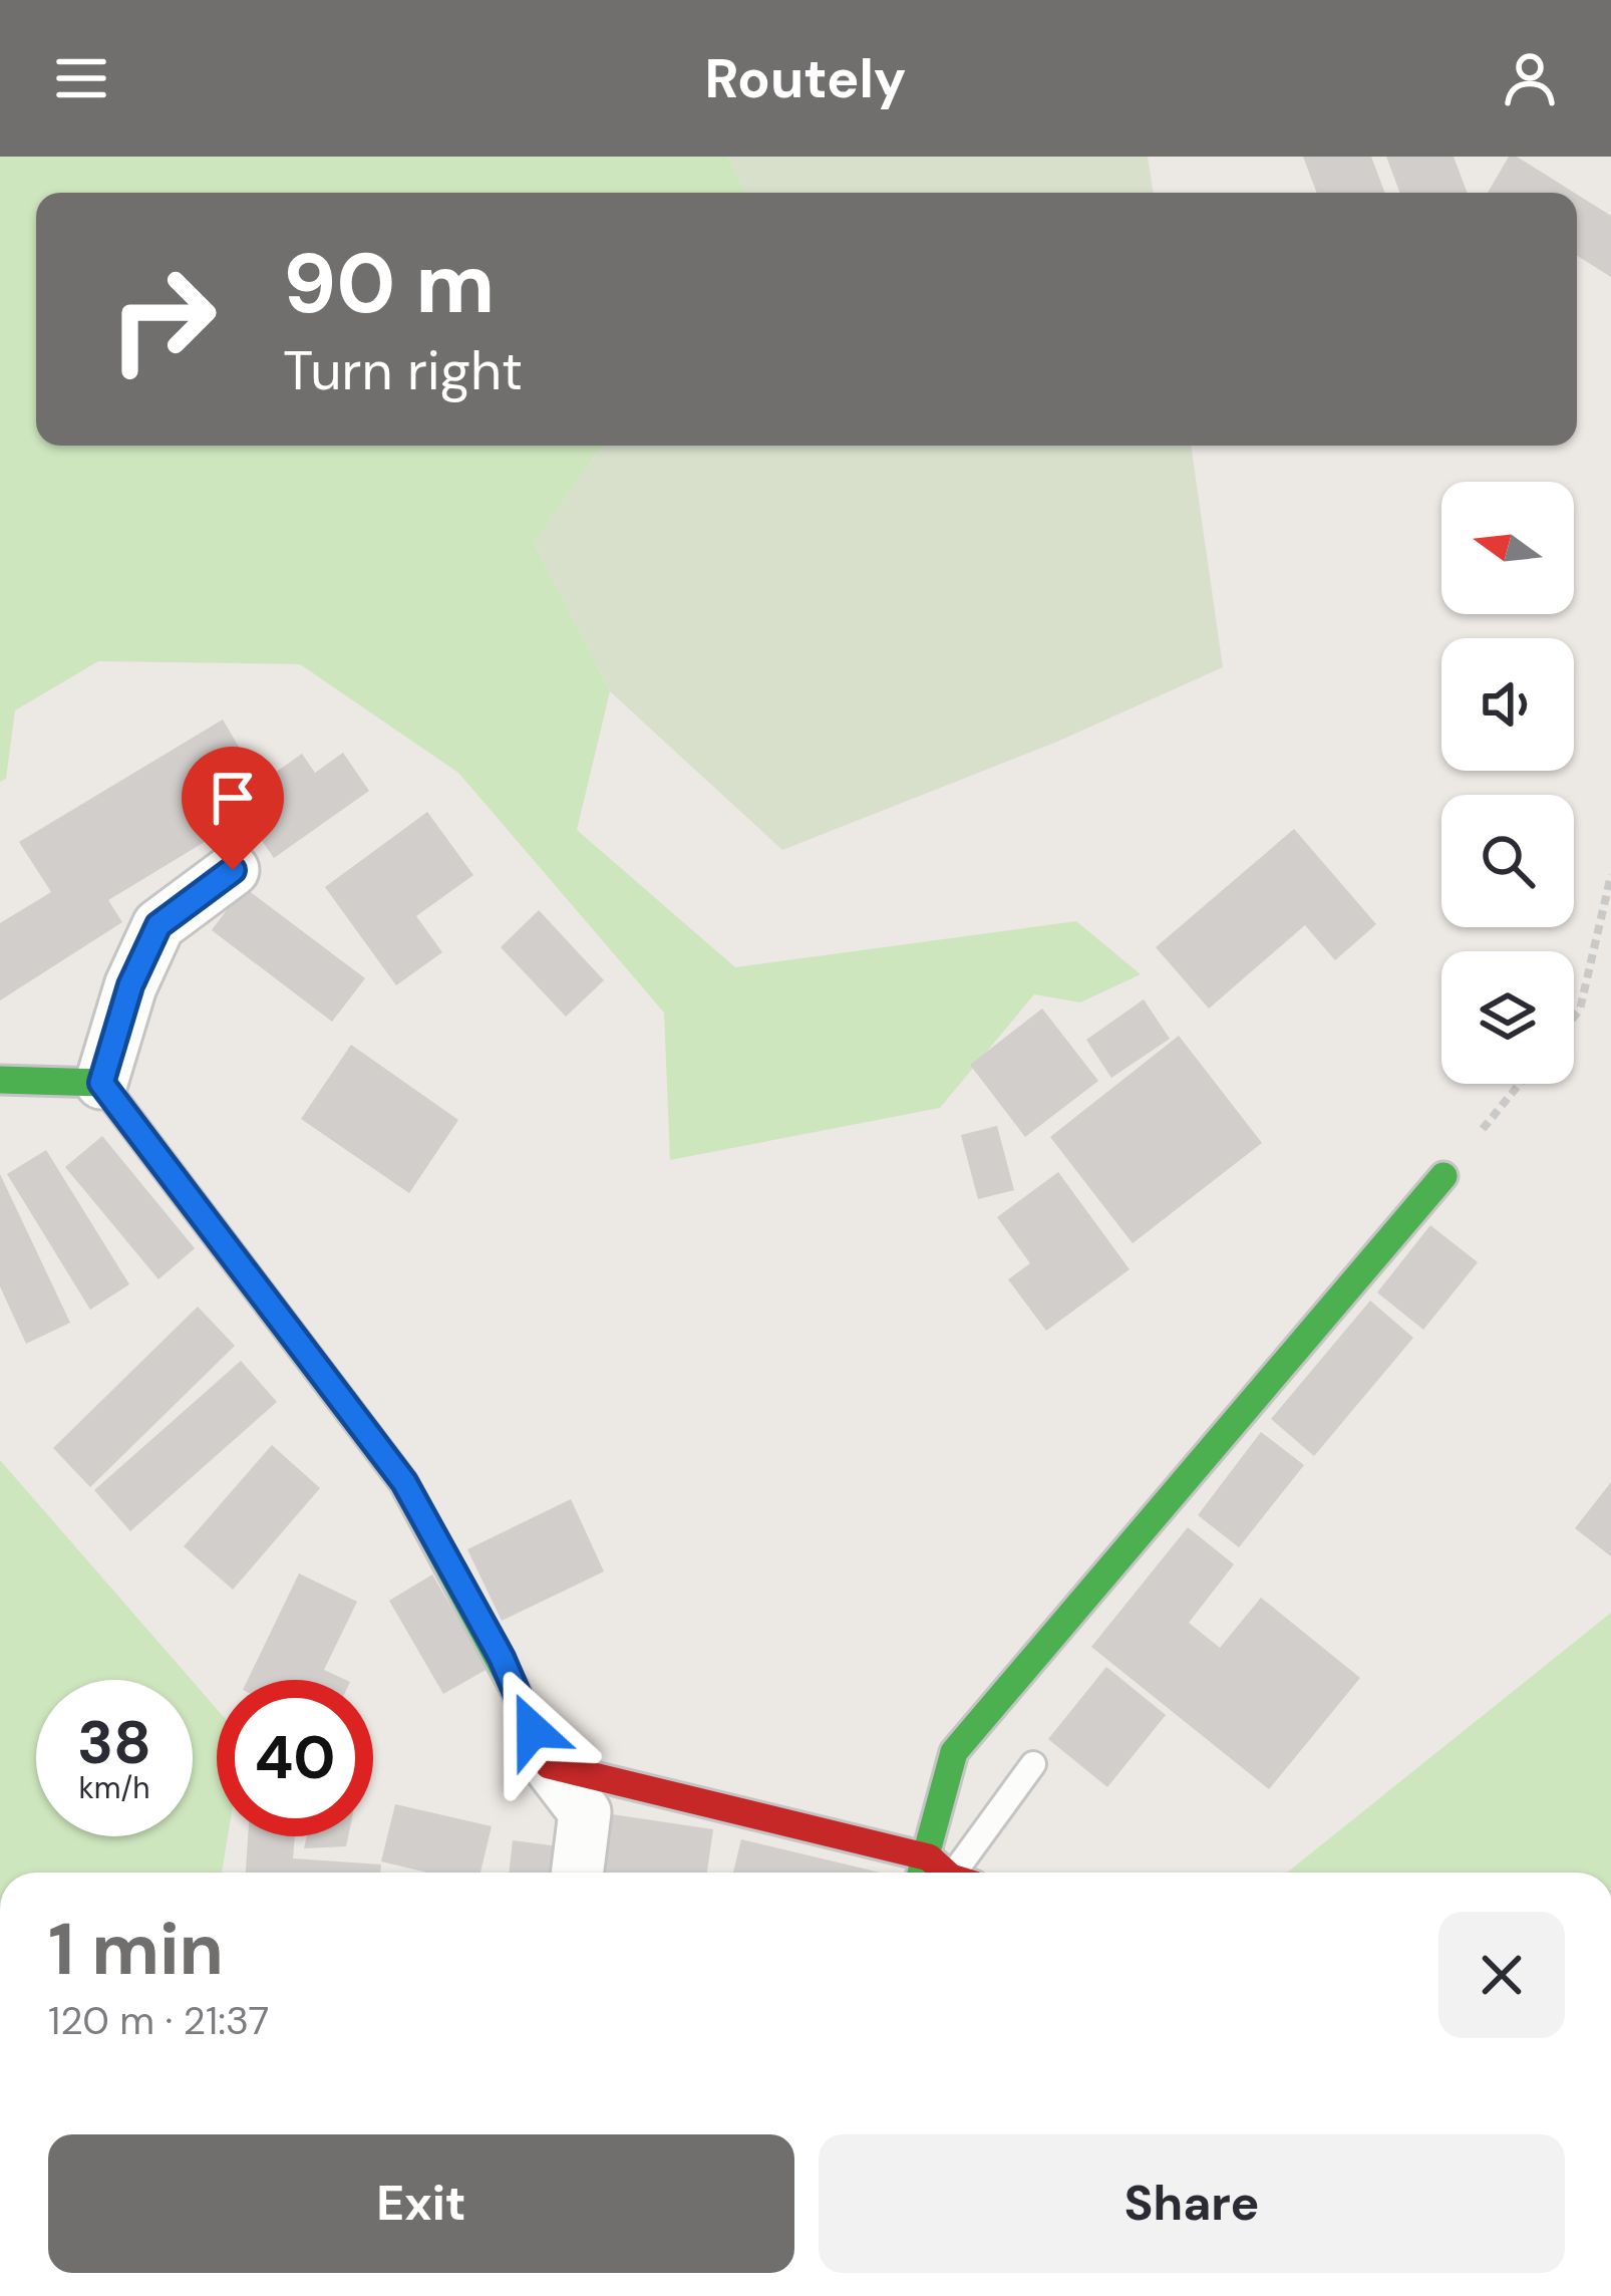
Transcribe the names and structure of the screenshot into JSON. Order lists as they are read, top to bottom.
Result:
{
  "north": "left",
  "page": {
    "header": "Routely",
    "turn": ["90 m", "Turn right"],
    "speed": "38 km/h",
    "limit": "40",
    "heading": ["1 min", "120 m · 21:37"],
    "buttons": ["Exit", "Share"]
  }
}
